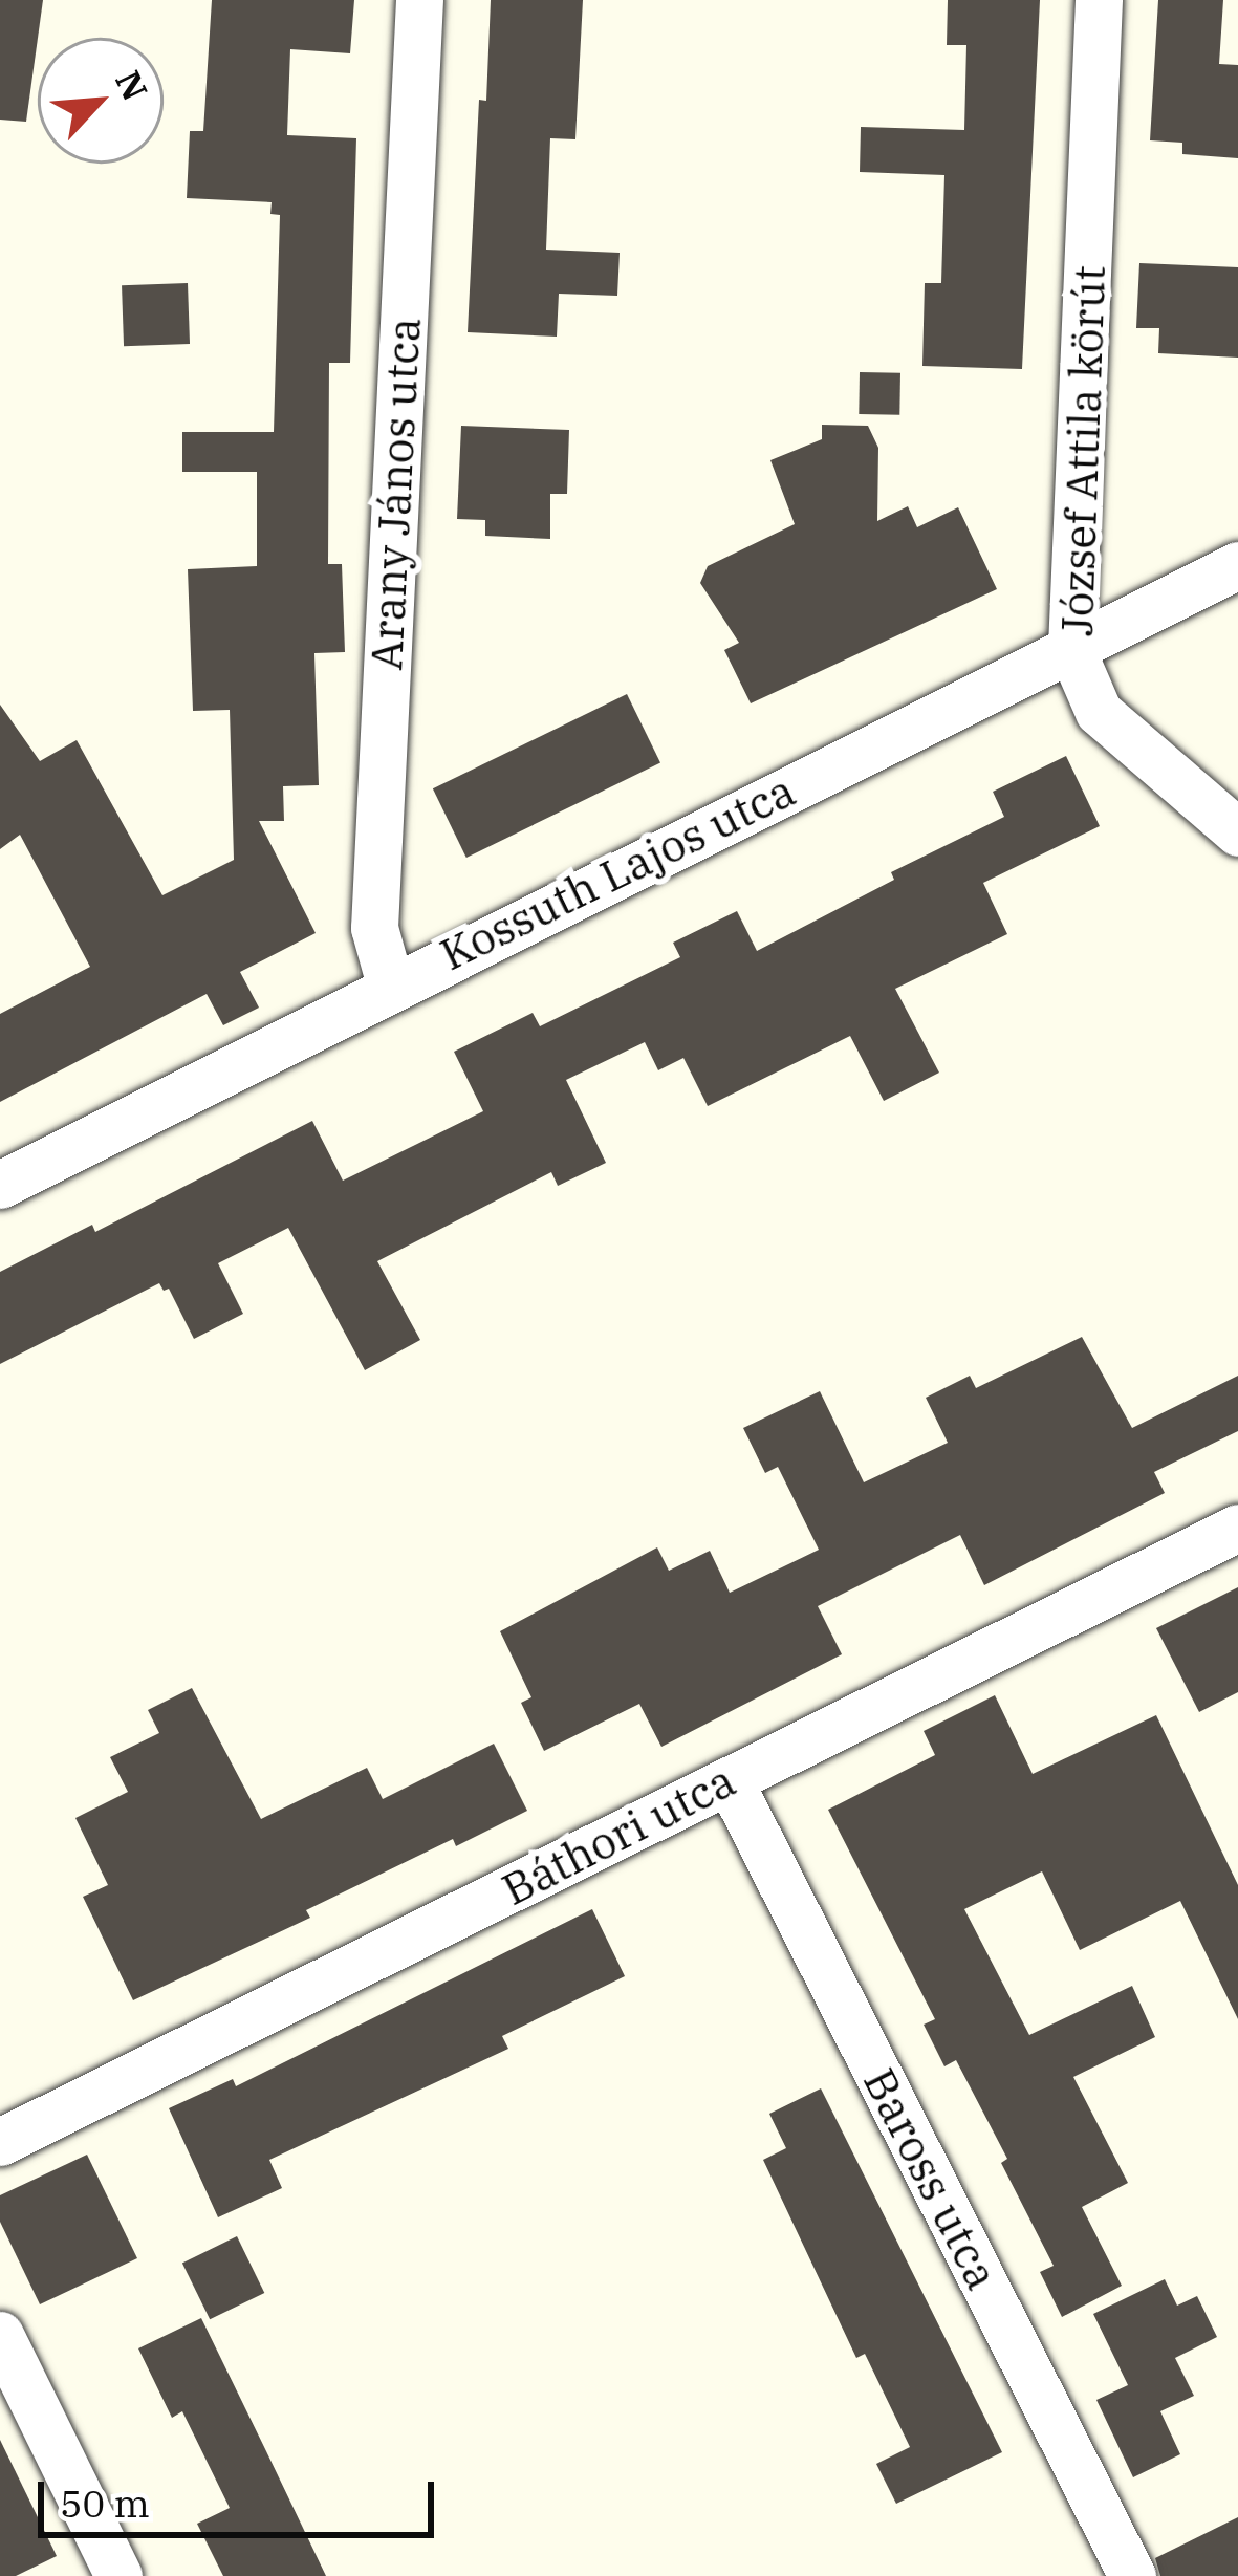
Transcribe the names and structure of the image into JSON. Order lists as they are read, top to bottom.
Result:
{
  "streets": {
    "street": [
      "József Attila körút",
      "Arany János utca",
      "Kossuth Lajos utca",
      "Báthori utca",
      "Baross utca"
    ]
  },
  "crossings": [
    ["József Attila körút", "Kossuth Lajos utca"],
    ["Arany János utca", "Kossuth Lajos utca"],
    ["Báthori utca", "Baross utca"]
  ],
  "scale_bar": "50 m",
  "north": "top right"
}
